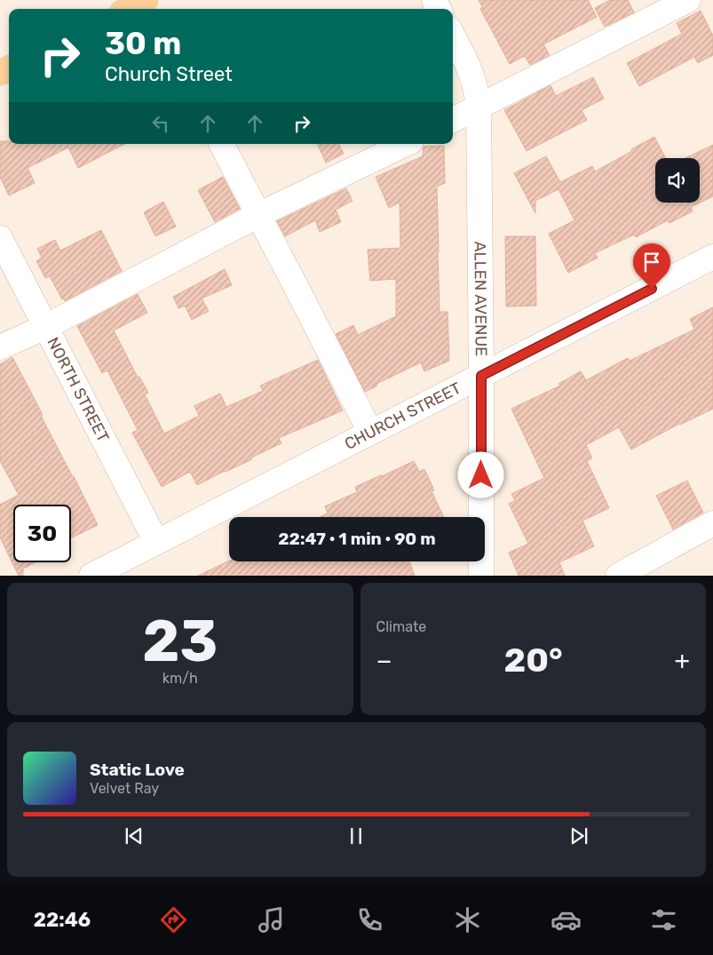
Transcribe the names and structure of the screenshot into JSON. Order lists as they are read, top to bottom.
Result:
{
  "streets": {
    "street": ["ALLEN AVENUE", "NORTH STREET", "CHURCH STREET"]
  },
  "crossings": [
    ["ALLEN AVENUE", "CHURCH STREET"],
    ["NORTH STREET", "CHURCH STREET"]
  ],
  "page": {
    "turn": ["30 m", "Church Street"],
    "limit": "30",
    "trip": "22:47 · 1 min · 90 m",
    "tile": [
      ["23", "km/h"],
      "Climate"
    ],
    "heat": ["−", "20°", "+"],
    "song": ["Static Love", "Velvet Ray"],
    "tabs": "22:46"
  }
}
